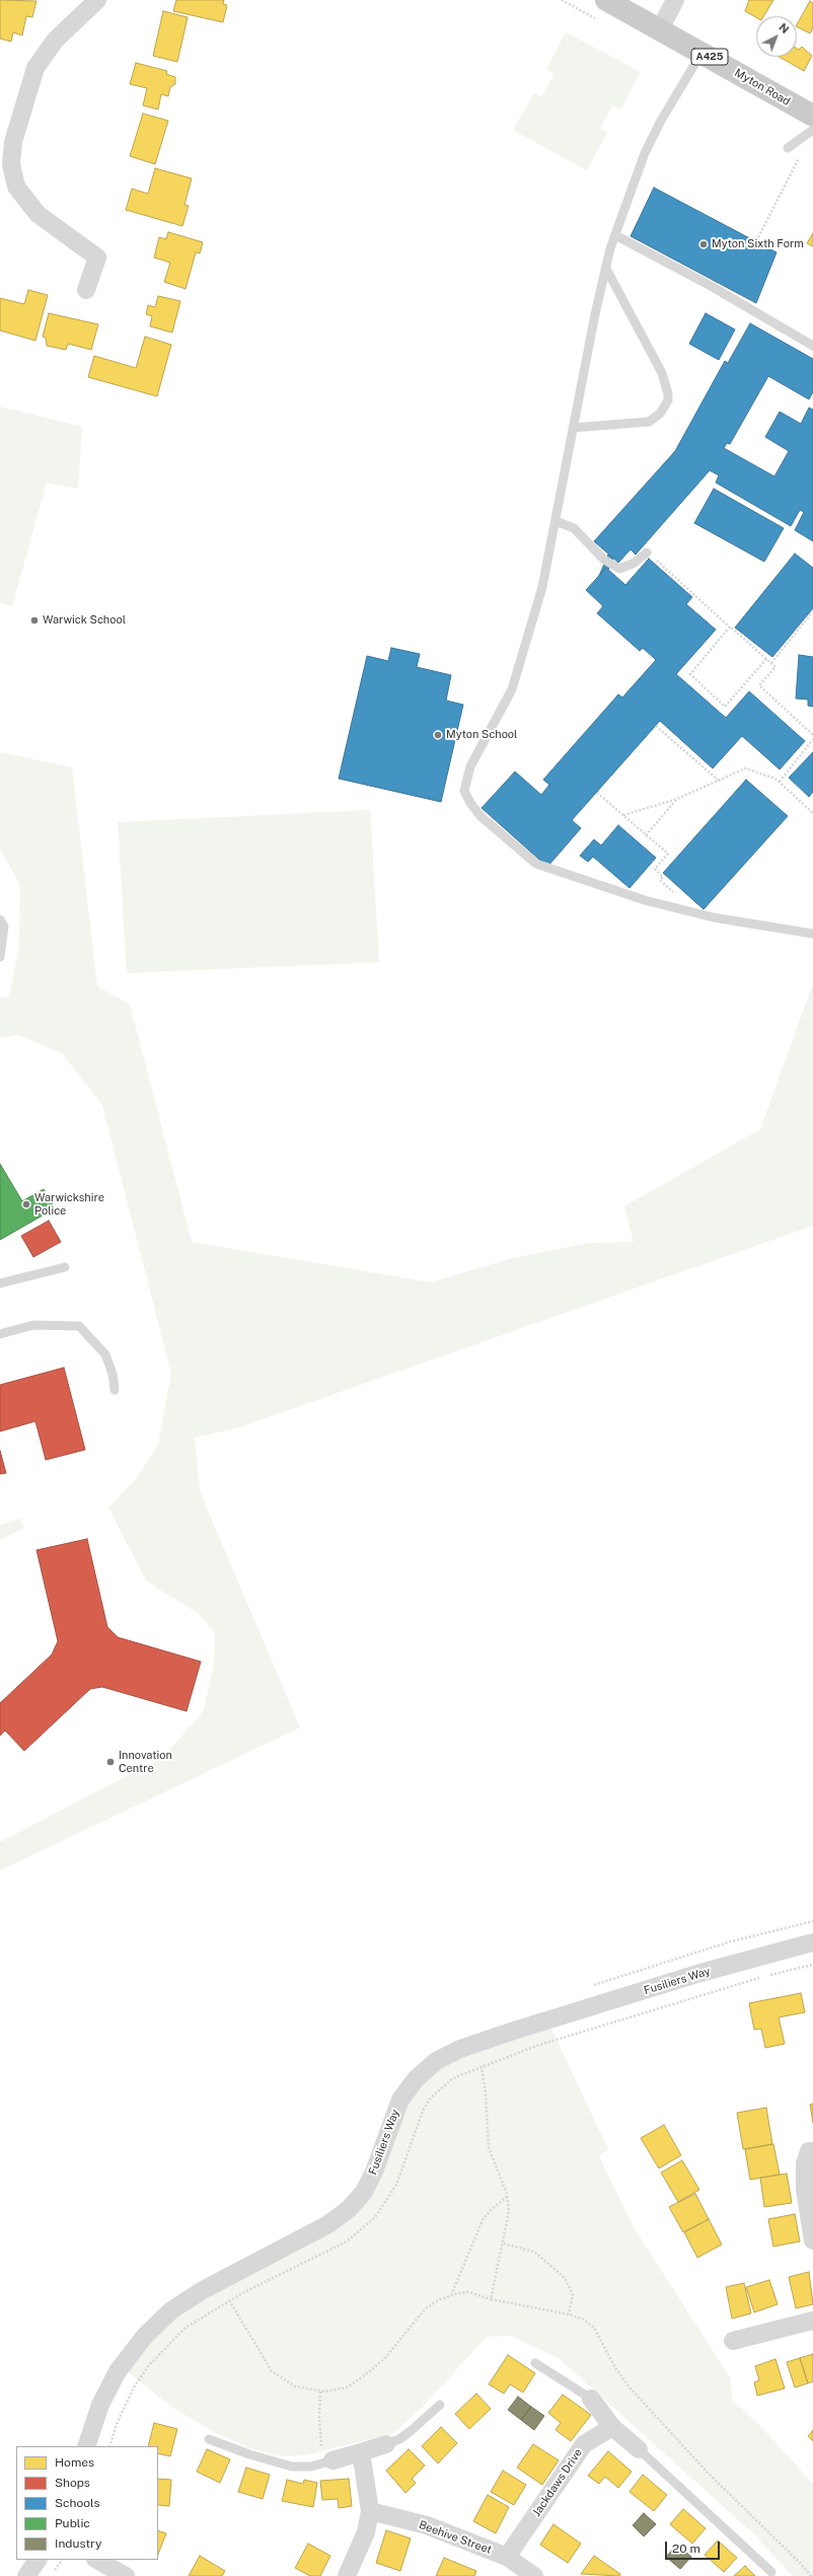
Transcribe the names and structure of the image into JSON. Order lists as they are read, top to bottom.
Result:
{
  "streets": {
    "main road": ["A425", "Myton Road"],
    "street": ["Fusiliers Way", "Jackdaws Drive", "Beehive Street"]
  },
  "crossings": [
    ["Jackdaws Drive", "Beehive Street"]
  ],
  "places": [
    "Myton Sixth Form",
    "Warwick School",
    "Myton School",
    "Warwickshire Police",
    "Innovation Centre"
  ],
  "legend": [
    "Homes",
    "Shops",
    "Schools",
    "Public",
    "Industry"
  ],
  "scale_bar": "20 m",
  "north": "top right"
}
